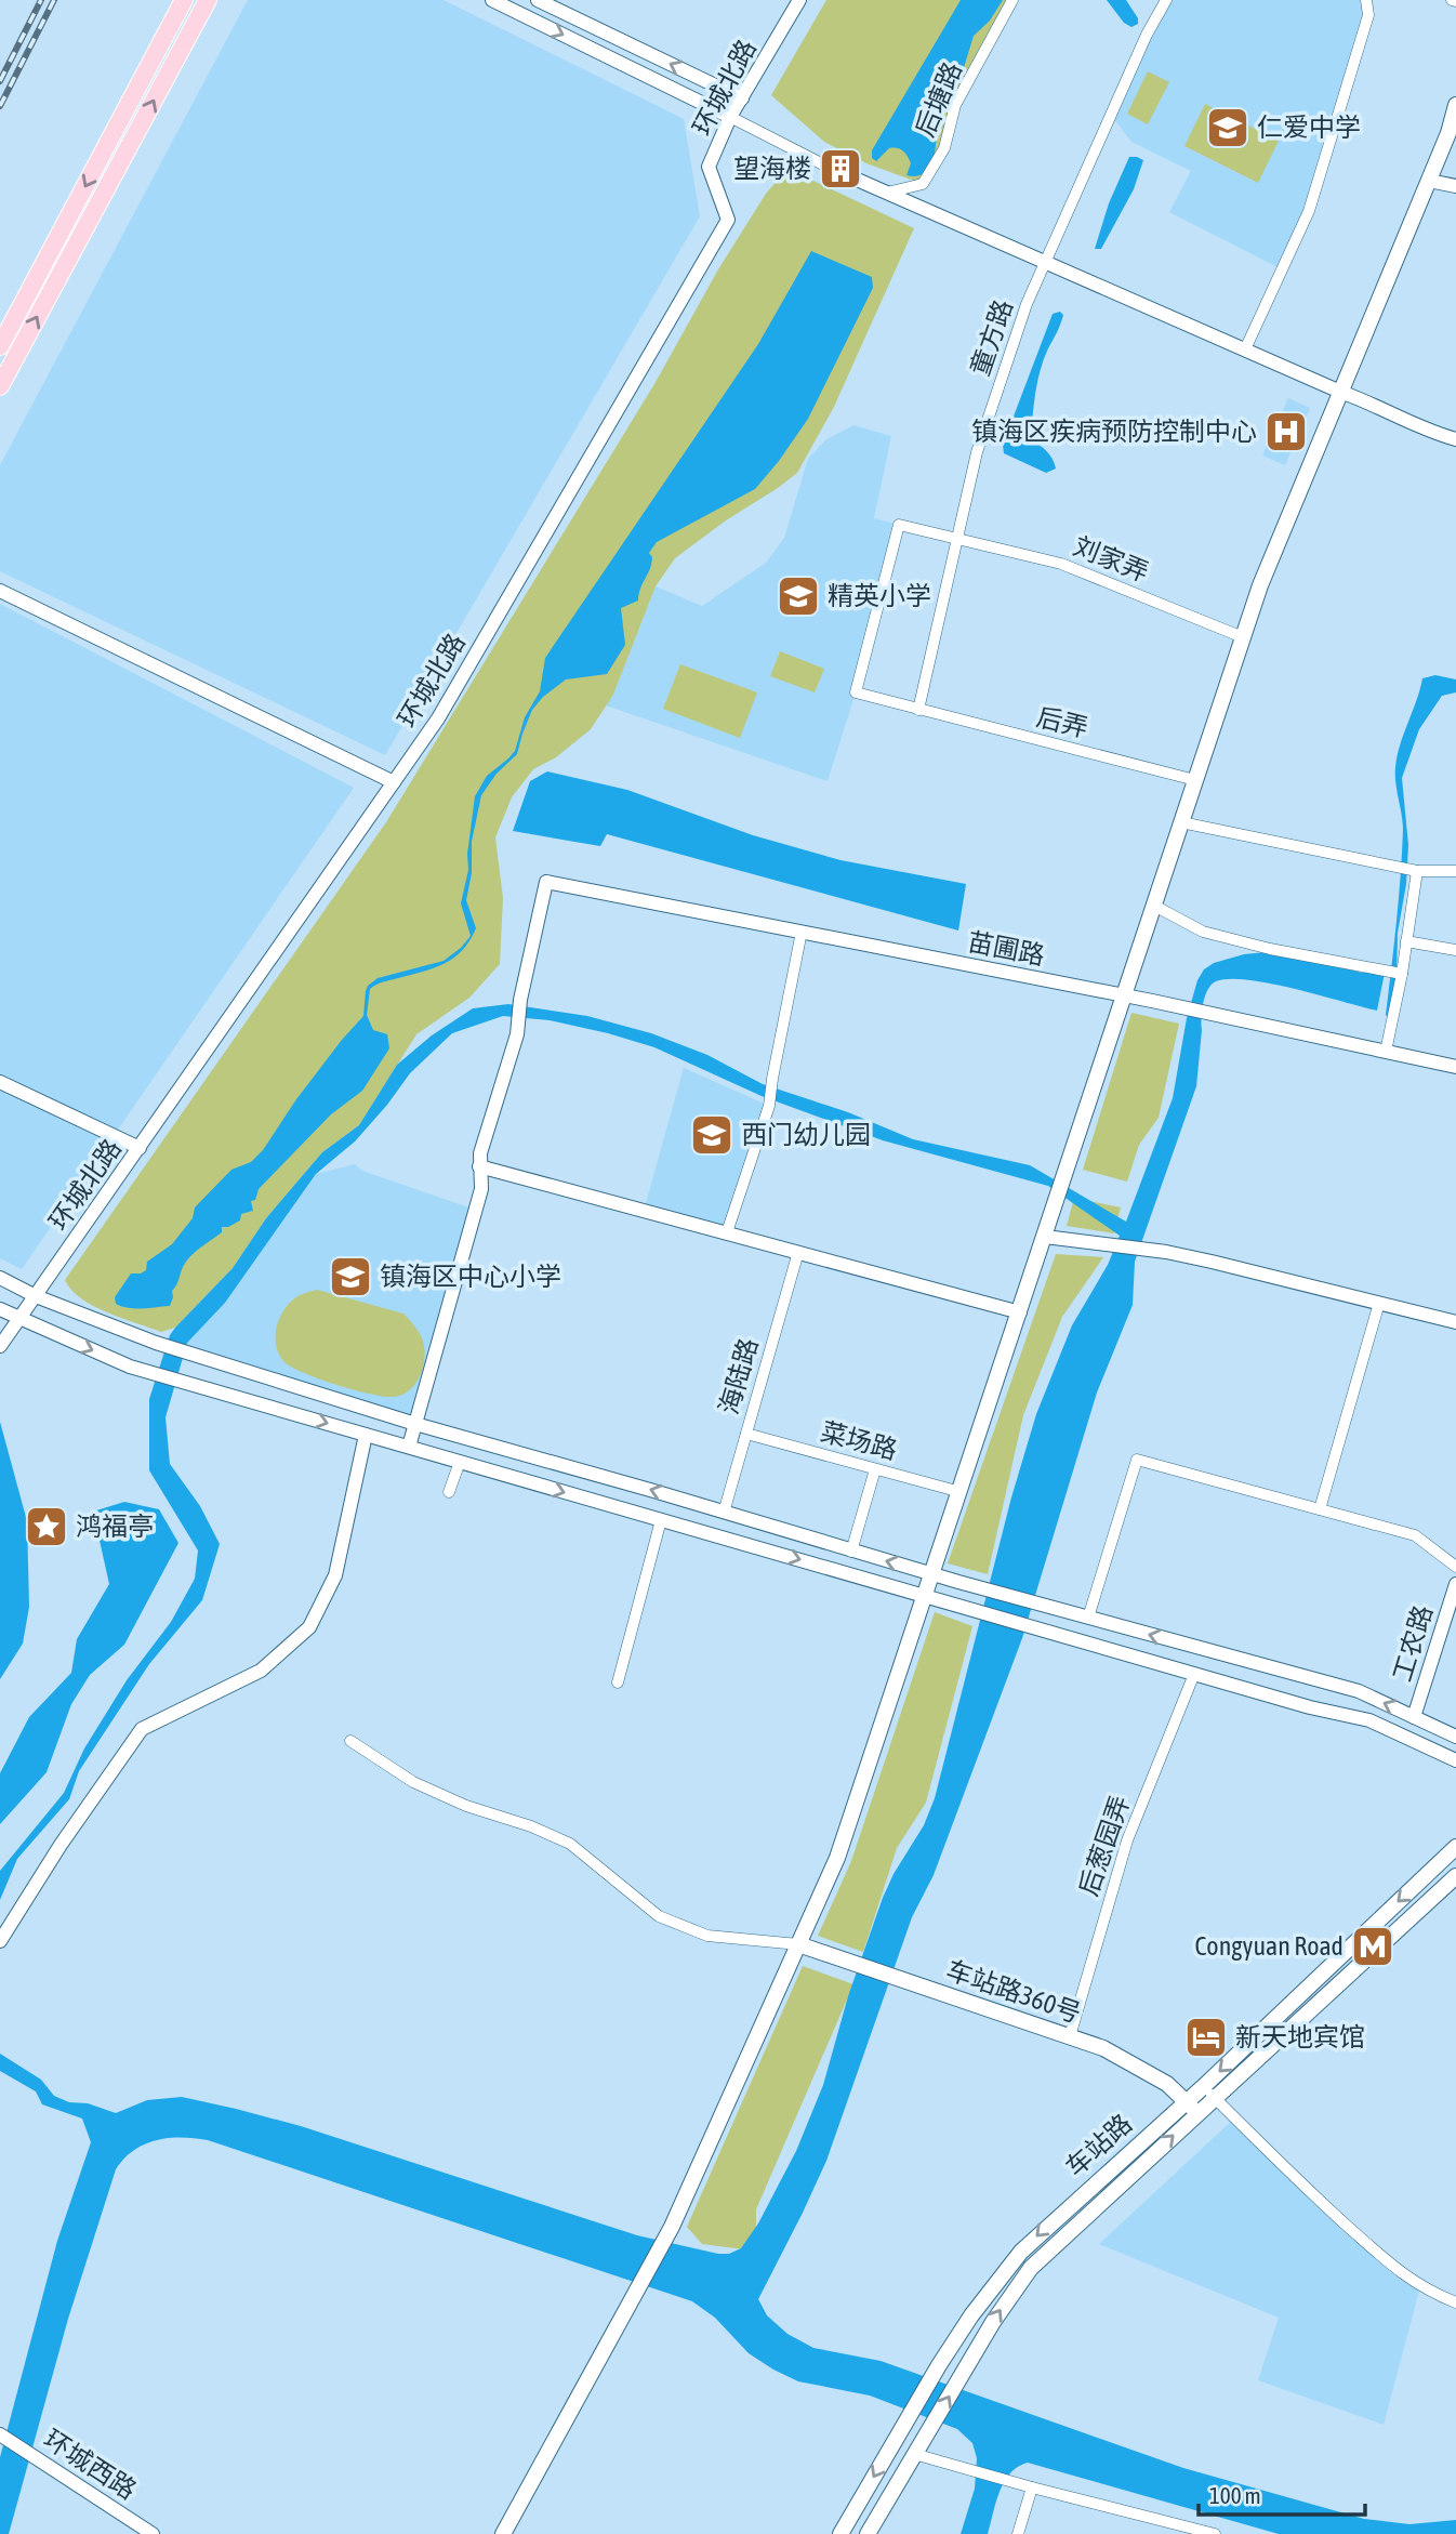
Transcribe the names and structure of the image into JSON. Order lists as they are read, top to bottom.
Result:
{
  "streets": {
    "main road": ["车站路360号", "车站路"],
    "street": [
      "环城北路",
      "后塘路",
      "童方路",
      "刘家弄",
      "后弄",
      "苗圃路",
      "海陆路",
      "菜场路",
      "工农路",
      "后葱园弄",
      "环城西路"
    ]
  },
  "crossings": [
    ["童方路", "刘家弄"],
    ["童方路", "后弄"],
    ["刘家弄", "后弄"],
    ["海陆路", "菜场路"],
    ["后葱园弄", "车站路360号"],
    ["车站路360号", "车站路"]
  ],
  "places": {
    "school or university": [
      "仁爱中学",
      "精英小学",
      "西门幼儿园",
      "镇海区中心小学"
    ],
    "building": ["望海楼"],
    "hospital": ["镇海区疾病预防控制中心"],
    "place": ["鸿福亭"],
    "metro station": ["Congyuan Road"],
    "hotel": ["新天地宾馆"]
  },
  "scale_bar": "100 m"
}
